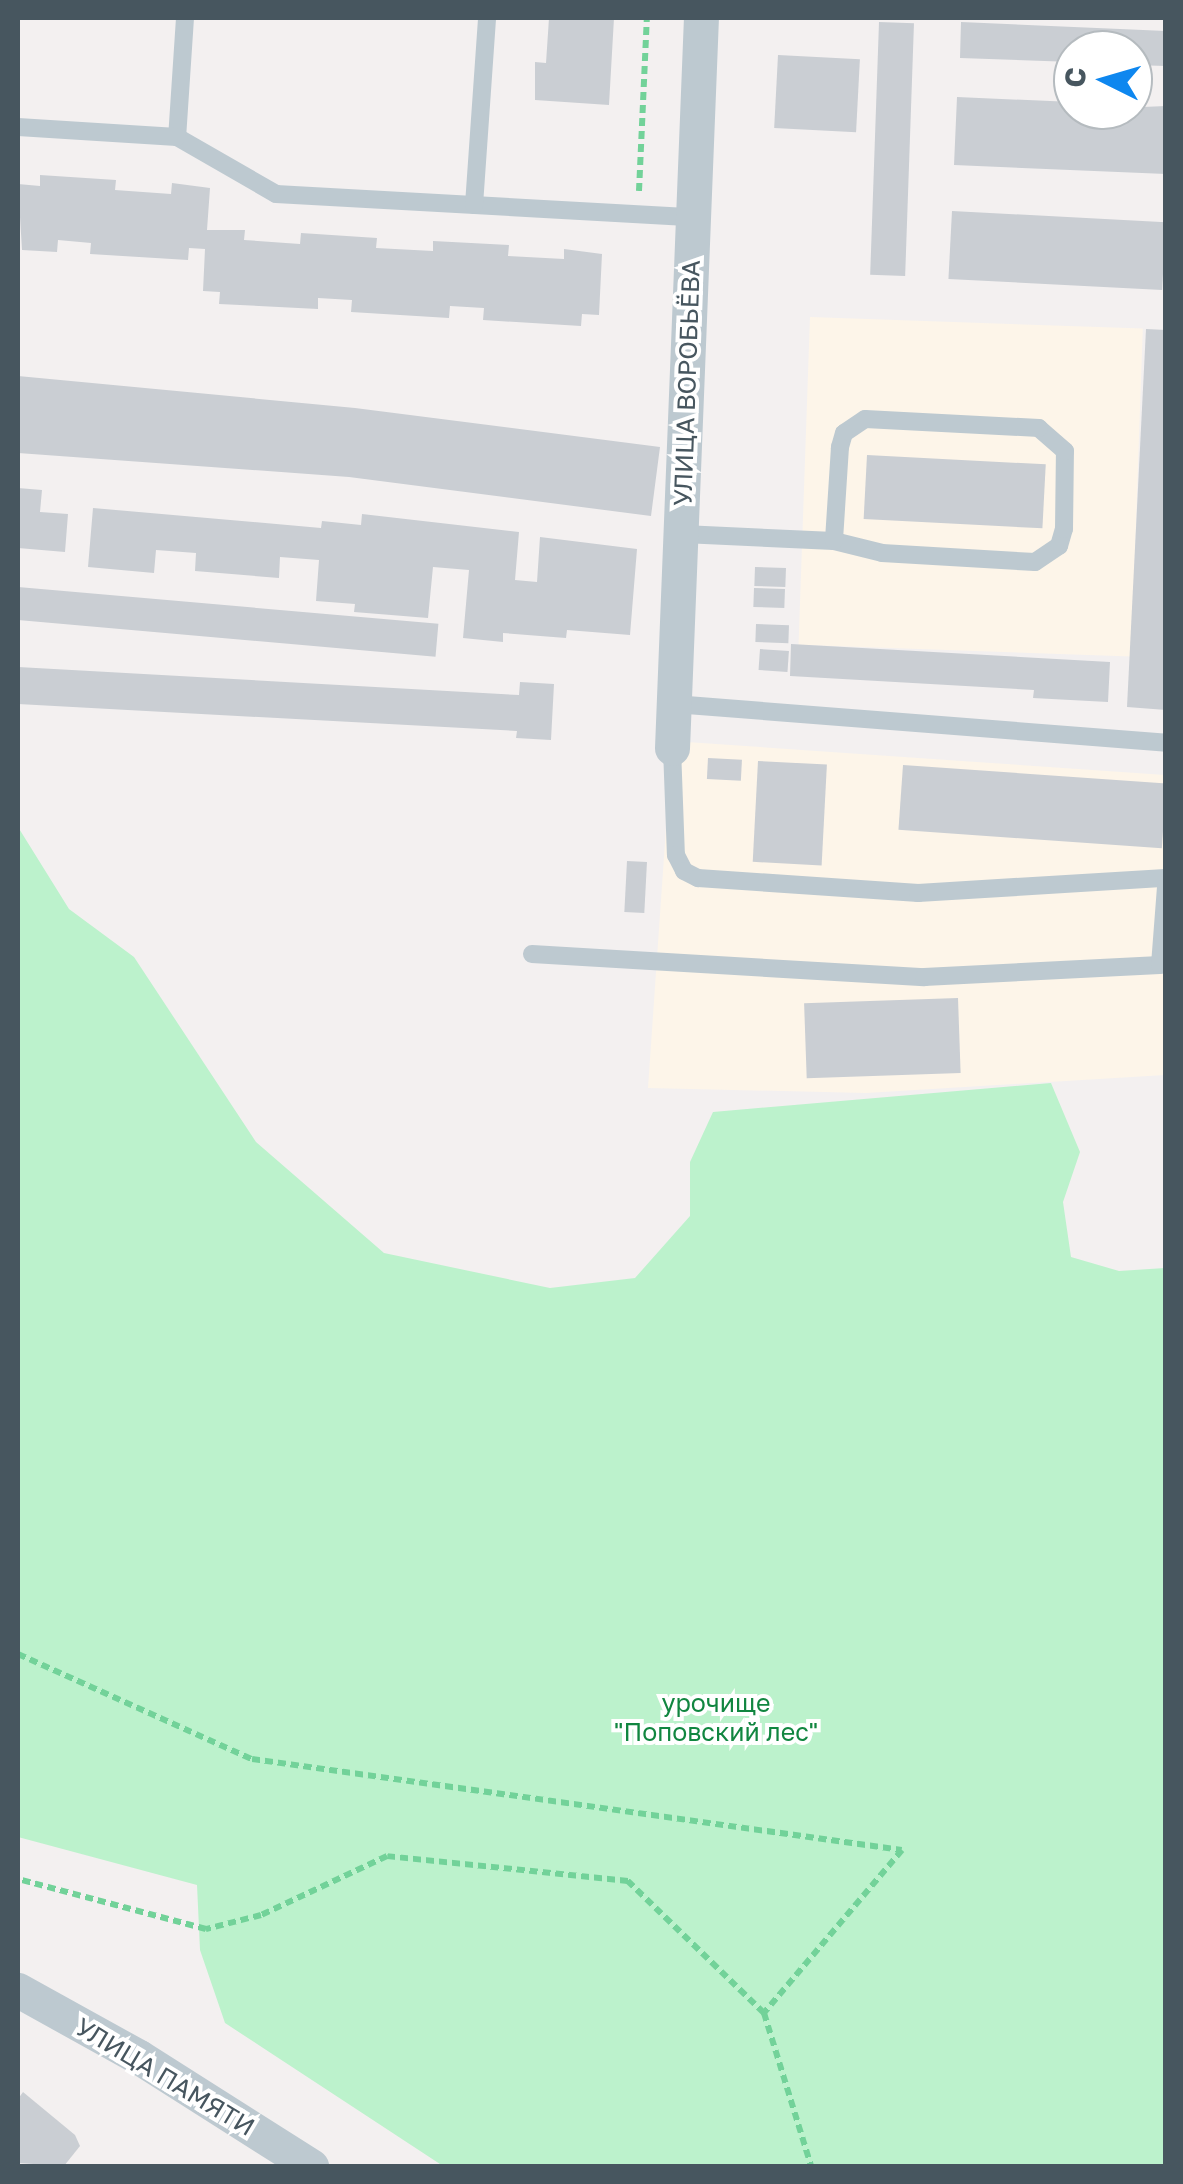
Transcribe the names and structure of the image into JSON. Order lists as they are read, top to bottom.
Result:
{
  "streets": {
    "street": ["УЛИЦА ВОРОБЬЁВА", "УЛИЦА ПАМЯТИ"]
  },
  "parks": ["урочище \"Поповский лес\""],
  "north": "left"
}
